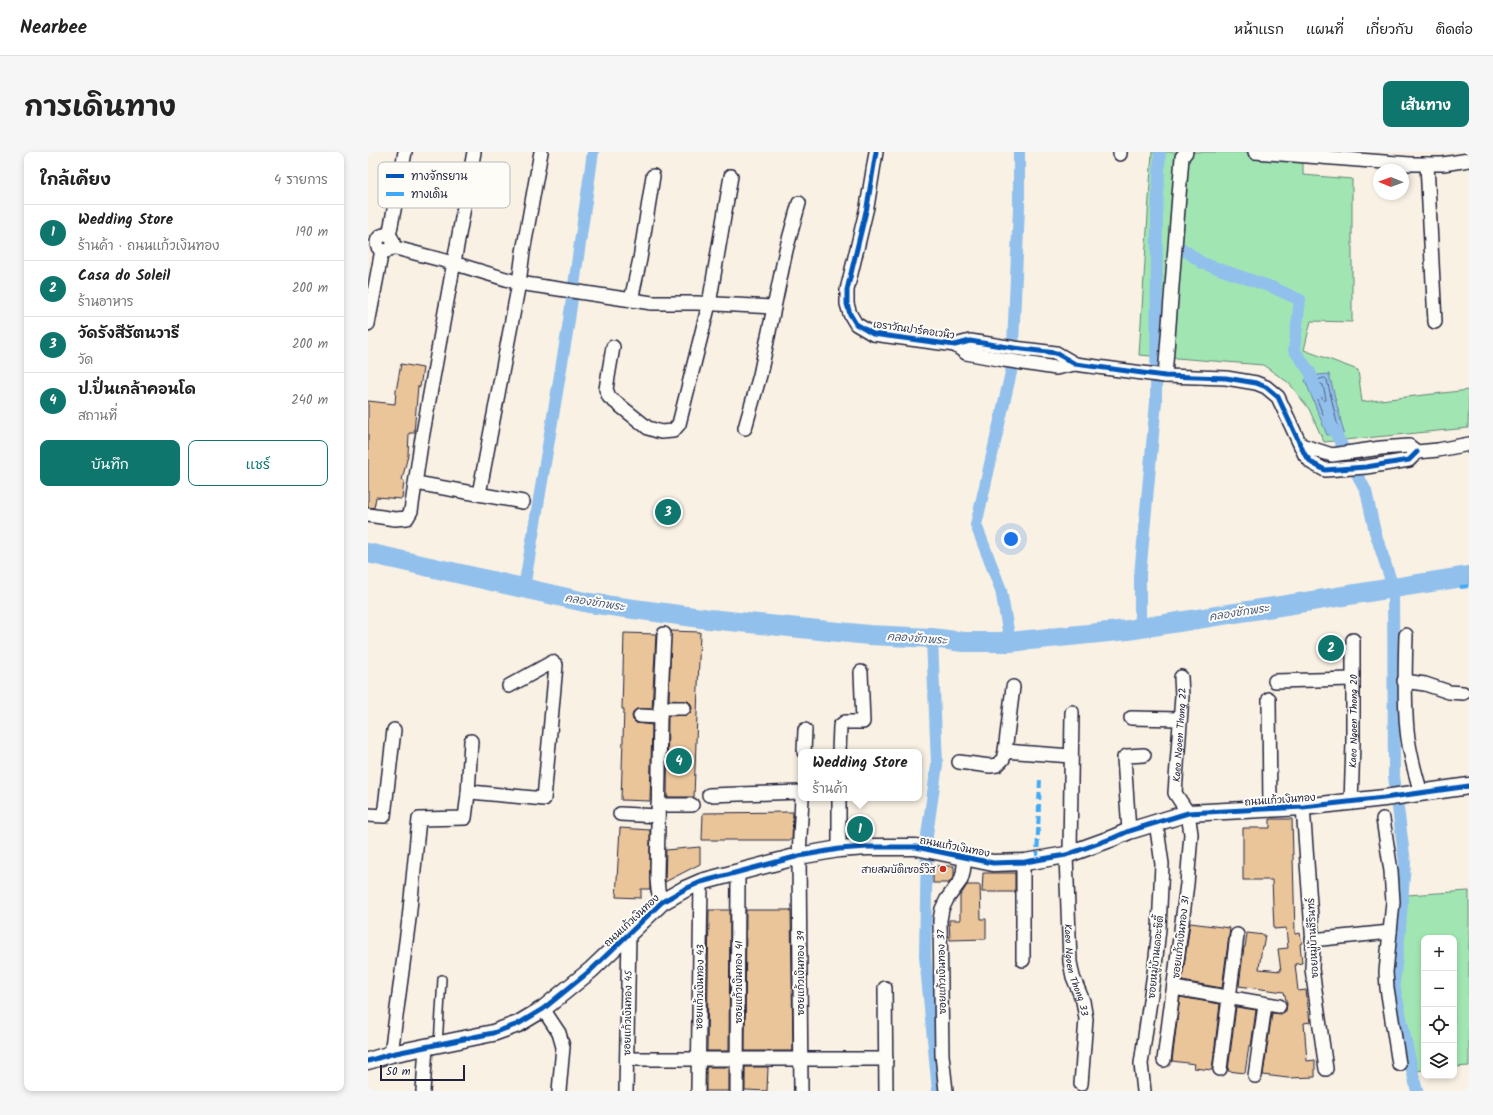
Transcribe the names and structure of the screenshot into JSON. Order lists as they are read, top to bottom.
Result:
{
  "streets": {
    "street": [
      "เอราวัณปาร์คอเวนิว",
      "Kaeo Ngoen Thong 20",
      "Kaeo Ngoen Thong 22",
      "ถนนแก้วเงินทอง",
      "ซอยแก้วเงินทอง 31",
      "ซอยหมู่บ้านธีรินทร์",
      "ซอยหมู่บ้านเดอะซิตี้",
      "Kaeo Ngoen Thong 33",
      "ซอยแก้วเงินทอง 37",
      "ซอยแก้วเงินทอง 39",
      "ซอยแก้วเงินทอง 41",
      "ซอยแก้วเงินทอง 43",
      "ซอยแก้วเงินทอง 45"
    ]
  },
  "crossings": [
    ["Kaeo Ngoen Thong 20", "ถนนแก้วเงินทอง"],
    ["Kaeo Ngoen Thong 22", "ถนนแก้วเงินทอง"],
    ["Kaeo Ngoen Thong 22", "ซอยแก้วเงินทอง 31"],
    ["ถนนแก้วเงินทอง", "ซอยแก้วเงินทอง 31"],
    ["ถนนแก้วเงินทอง", "ซอยหมู่บ้านธีรินทร์"],
    ["ถนนแก้วเงินทอง", "ซอยหมู่บ้านเดอะซิตี้"],
    ["ถนนแก้วเงินทอง", "Kaeo Ngoen Thong 33"],
    ["ถนนแก้วเงินทอง", "ซอยแก้วเงินทอง 37"],
    ["ถนนแก้วเงินทอง", "ซอยแก้วเงินทอง 39"],
    ["ถนนแก้วเงินทอง", "ซอยแก้วเงินทอง 41"],
    ["ถนนแก้วเงินทอง", "ซอยแก้วเงินทอง 43"],
    ["ถนนแก้วเงินทอง", "ซอยแก้วเงินทอง 45"]
  ],
  "water": ["คลองชักพระ"],
  "places": ["สายสมบัติเซอร์วิส"],
  "legend": ["ทางจักรยาน", "ทางเดิน"],
  "scale_bar": "50 m",
  "north": "left",
  "page": {
    "header": "Nearbee",
    "nav": [
      "หน้าแรก",
      "แผนที่",
      "เกี่ยวกับ",
      "ติดต่อ"
    ],
    "title": "การเดินทาง",
    "buttons": [
      "เส้นทาง",
      ["บันทึก", "แชร์"]
    ],
    "heading": ["ใกล้เคียง", "4 รายการ"],
    "list": [
      {
        "mark": "1",
        "name": "Wedding Store",
        "note": "ร้านค้า · ถนนแก้วเงินทอง",
        "value": "190 m"
      },
      {
        "mark": "2",
        "name": "Casa do Soleil",
        "note": "ร้านอาหาร",
        "value": "200 m"
      },
      {
        "mark": "3",
        "name": "วัดรังสีรัตนวารี",
        "note": "วัด",
        "value": "200 m"
      },
      {
        "mark": "4",
        "name": "ป.ปิ่นเกล้าคอนโด",
        "note": "สถานที่",
        "value": "240 m"
      }
    ],
    "pins": [
      "3",
      "2",
      "4",
      "1"
    ],
    "popup": ["Wedding Store", "ร้านค้า"],
    "map_buttons": ["+", "−"],
    "scale": "50 m"
  }
}
